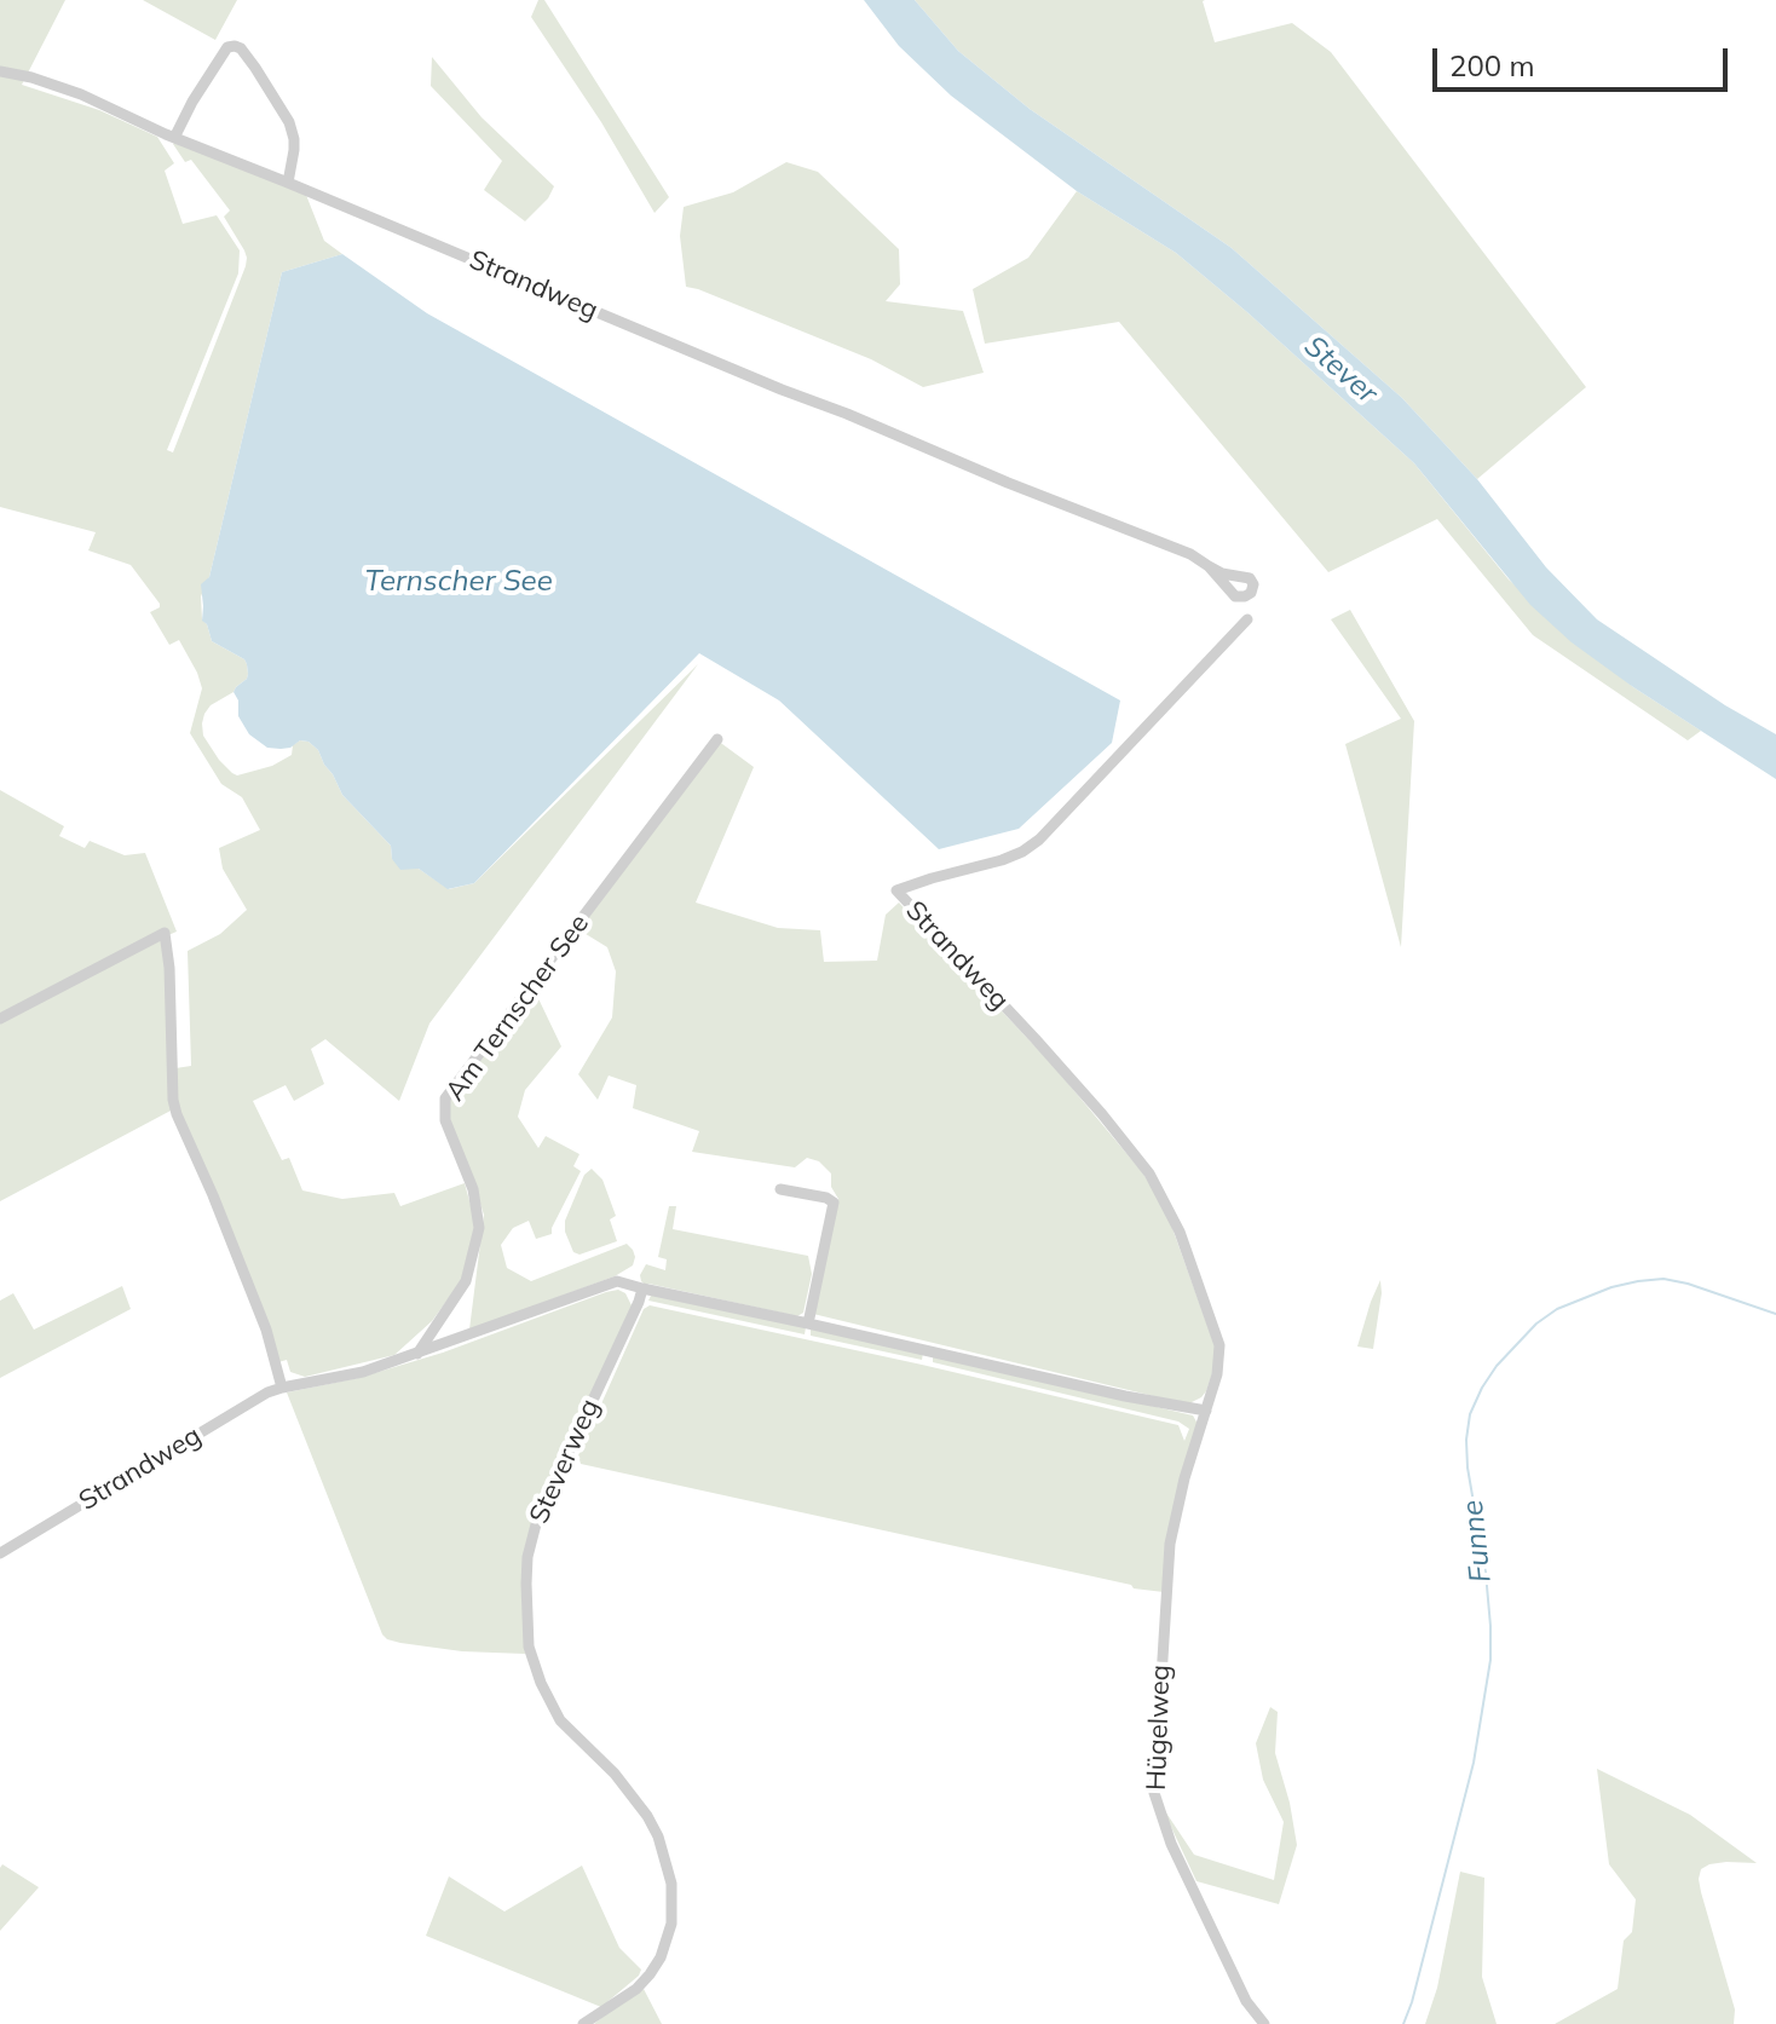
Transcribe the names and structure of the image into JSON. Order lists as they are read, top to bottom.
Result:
{
  "streets": {
    "street": [
      "Strandweg",
      "Am Ternscher See",
      "Steverweg",
      "Hügelweg"
    ]
  },
  "crossings": [
    ["Strandweg", "Am Ternscher See"],
    ["Strandweg", "Steverweg"],
    ["Strandweg", "Hügelweg"]
  ],
  "water": ["Stever", "Ternscher See", "Funne"],
  "scale_bar": "200 m"
}
